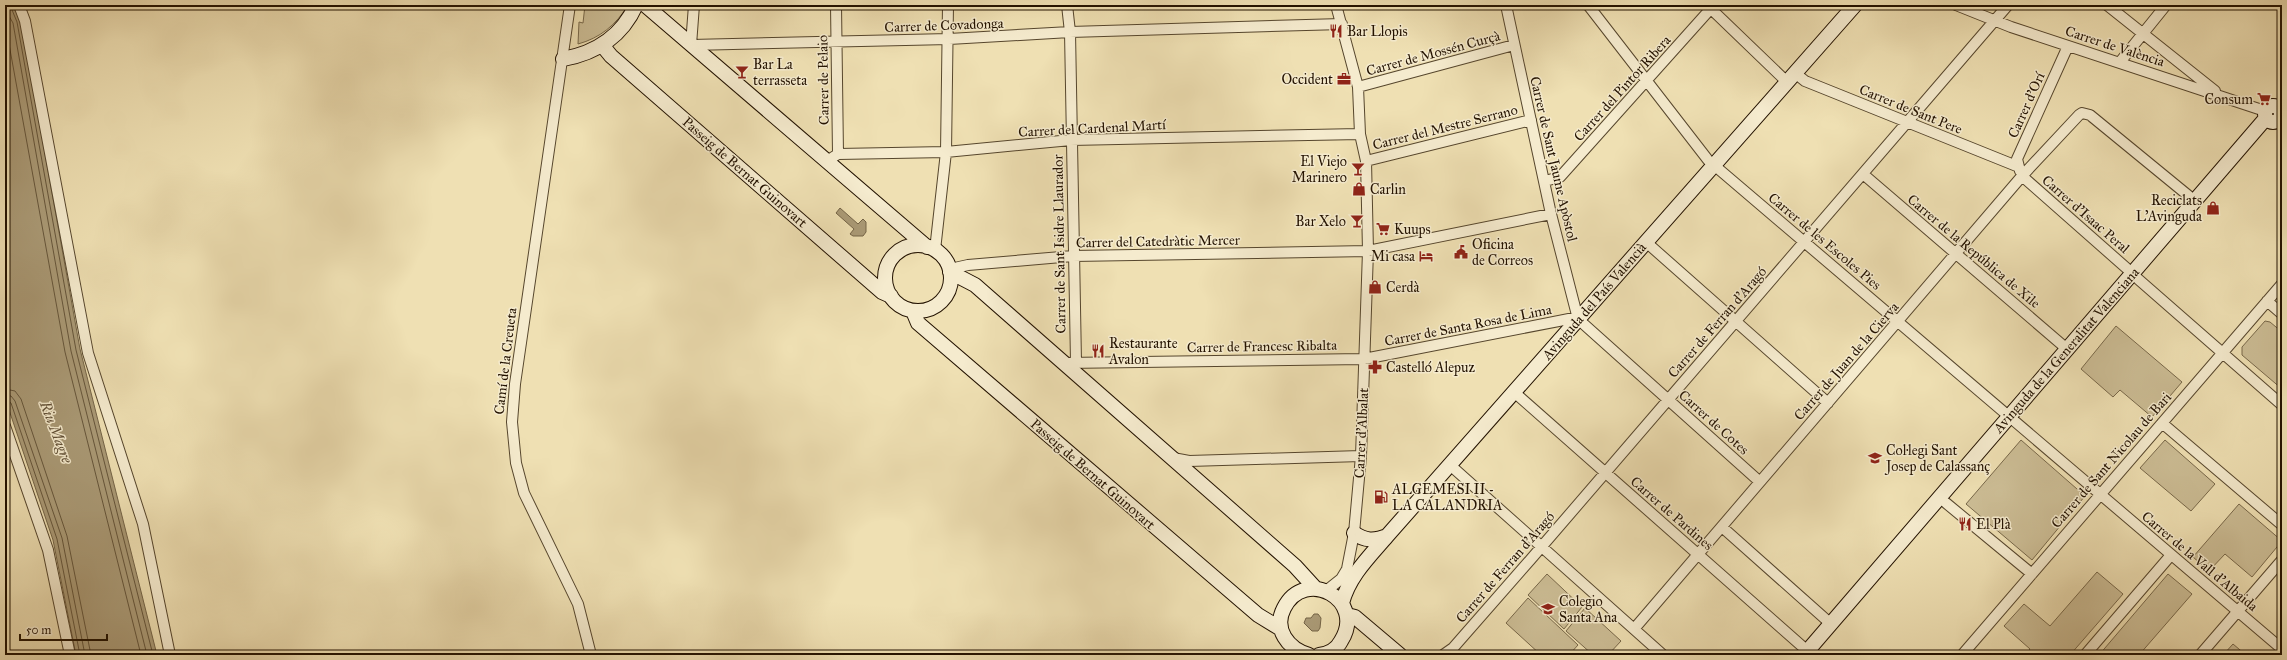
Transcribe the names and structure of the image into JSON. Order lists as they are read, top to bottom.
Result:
{
  "streets": {
    "street": [
      "Carrer de Covadonga",
      "Carrer de València",
      "Carrer de Mossén Curçà",
      "Carrer de Pelaio",
      "Carrer del Pintor Ribera",
      "Carrer d'Orí",
      "Carrer de Sant Pere",
      "Carrer del Mestre Serrano",
      "Carrer del Cardenal Martí",
      "Carrer de Sant Jaume Apòstol",
      "Passeig de Bernat Guinovart",
      "Carrer d'Isaac Peral",
      "Carrer del Catedràtic Mercer",
      "Carrer de les Escoles Pies",
      "Carrer de Sant Isidre Llaurador",
      "Carrer de la República de Xile",
      "Avinguda del País Valencià",
      "Carrer de Ferran d'Aragó",
      "Carrer de Santa Rosa de Lima",
      "Carrer de Francesc Ribalta",
      "Avinguda de la Generalitat Valenciana",
      "Camí de la Creueta",
      "Carrer de Juan de la Cierva",
      "Carrer de Cotes",
      "Carrer d'Albalat",
      "Carrer de Sant Nicolau de Bari",
      "Carrer de Pardines",
      "Carrer de la Vall d'Albaida"
    ]
  },
  "crossings": [
    ["Carrer de Covadonga", "Carrer de Pelaio"],
    ["Carrer de Covadonga", "Carrer de Sant Isidre Llaurador"],
    ["Carrer de Covadonga", "Carrer d'Albalat"],
    ["Carrer de València", "Carrer d'Orí"],
    ["Carrer de València", "Carrer de Ferran d'Aragó"],
    ["Carrer de València", "Avinguda de la Generalitat Valenciana"],
    ["Carrer de Mossén Curçà", "Carrer de Sant Jaume Apòstol"],
    ["Carrer de Mossén Curçà", "Carrer d'Albalat"],
    ["Carrer de Pelaio", "Carrer del Cardenal Martí"],
    ["Carrer del Pintor Ribera", "Carrer de Sant Pere"],
    ["Carrer del Pintor Ribera", "Carrer de Sant Jaume Apòstol"],
    ["Carrer del Pintor Ribera", "Carrer de les Escoles Pies"],
    ["Carrer d'Orí", "Carrer de Sant Pere"],
    ["Carrer d'Orí", "Carrer d'Isaac Peral"],
    ["Carrer d'Orí", "Carrer de Juan de la Cierva"],
    ["Carrer de Sant Pere", "Carrer d'Isaac Peral"],
    ["Carrer de Sant Pere", "Avinguda del País Valencià"],
    ["Carrer de Sant Pere", "Carrer de Ferran d'Aragó"],
    ["Carrer de Sant Pere", "Carrer de Juan de la Cierva"],
    ["Carrer del Mestre Serrano", "Carrer de Sant Jaume Apòstol"],
    ["Carrer del Mestre Serrano", "Carrer d'Albalat"],
    ["Carrer del Cardenal Martí", "Carrer de Sant Isidre Llaurador"],
    ["Carrer del Cardenal Martí", "Carrer d'Albalat"],
    ["Carrer de Sant Jaume Apòstol", "Carrer del Catedràtic Mercer"],
    ["Carrer de Sant Jaume Apòstol", "Avinguda del País Valencià"],
    ["Carrer de Sant Jaume Apòstol", "Carrer de Santa Rosa de Lima"],
    ["Carrer de Sant Jaume Apòstol", "Carrer de Cotes"],
    ["Passeig de Bernat Guinovart", "Carrer del Catedràtic Mercer"],
    ["Carrer d'Isaac Peral", "Avinguda de la Generalitat Valenciana"],
    ["Carrer d'Isaac Peral", "Carrer de Juan de la Cierva"],
    ["Carrer d'Isaac Peral", "Carrer de Sant Nicolau de Bari"],
    ["Carrer del Catedràtic Mercer", "Carrer de Sant Isidre Llaurador"],
    ["Carrer del Catedràtic Mercer", "Carrer d'Albalat"],
    ["Carrer de les Escoles Pies", "Avinguda del País Valencià"],
    ["Carrer de les Escoles Pies", "Carrer de Ferran d'Aragó"],
    ["Carrer de les Escoles Pies", "Avinguda de la Generalitat Valenciana"],
    ["Carrer de les Escoles Pies", "Carrer de Juan de la Cierva"],
    ["Carrer de les Escoles Pies", "Carrer de Sant Nicolau de Bari"],
    ["Carrer de les Escoles Pies", "Carrer de la Vall d'Albaida"],
    ["Carrer de Sant Isidre Llaurador", "Carrer de Francesc Ribalta"],
    ["Carrer de la República de Xile", "Carrer de Ferran d'Aragó"],
    ["Carrer de la República de Xile", "Avinguda de la Generalitat Valenciana"],
    ["Carrer de la República de Xile", "Carrer de Juan de la Cierva"],
    ["Avinguda del País Valencià", "Carrer de Santa Rosa de Lima"],
    ["Avinguda del País Valencià", "Carrer de Cotes"],
    ["Avinguda del País Valencià", "Carrer de Pardines"],
    ["Carrer de Ferran d'Aragó", "Carrer de Cotes"],
    ["Carrer de Ferran d'Aragó", "Carrer de Pardines"],
    ["Carrer de Santa Rosa de Lima", "Carrer de Francesc Ribalta"],
    ["Carrer de Santa Rosa de Lima", "Carrer de Cotes"],
    ["Carrer de Santa Rosa de Lima", "Carrer d'Albalat"],
    ["Carrer de Francesc Ribalta", "Carrer d'Albalat"],
    ["Avinguda de la Generalitat Valenciana", "Carrer de Juan de la Cierva"],
    ["Avinguda de la Generalitat Valenciana", "Carrer de Pardines"],
    ["Carrer de Juan de la Cierva", "Carrer de Cotes"],
    ["Carrer de Juan de la Cierva", "Carrer de Pardines"],
    ["Carrer de Sant Nicolau de Bari", "Carrer de la Vall d'Albaida"]
  ],
  "water": ["Riu Magre"],
  "places": {
    "restaurant": ["Bar Llopis", "Restaurante Avalon", "El Plà"],
    "bar": ["Bar La terrasseta", "El Viejo Marinero", "Bar Xelo"],
    "office": ["Occident"],
    "supermarket": ["Consum", "Kuups"],
    "shop": ["Carlin", "Reciclats L'Avinguda", "Cerdà"],
    "public building": ["Oficina de Correos"],
    "hotel": ["Mi casa"],
    "pharmacy": ["Castelló Alepuz"],
    "school or university": ["Col·legi Sant Josep de Calassanç", "Colegio Santa Ana"],
    "fuel station": ["ALGEMESI II - LA CALANDRIA"]
  },
  "scale_bar": "50 m"
}
